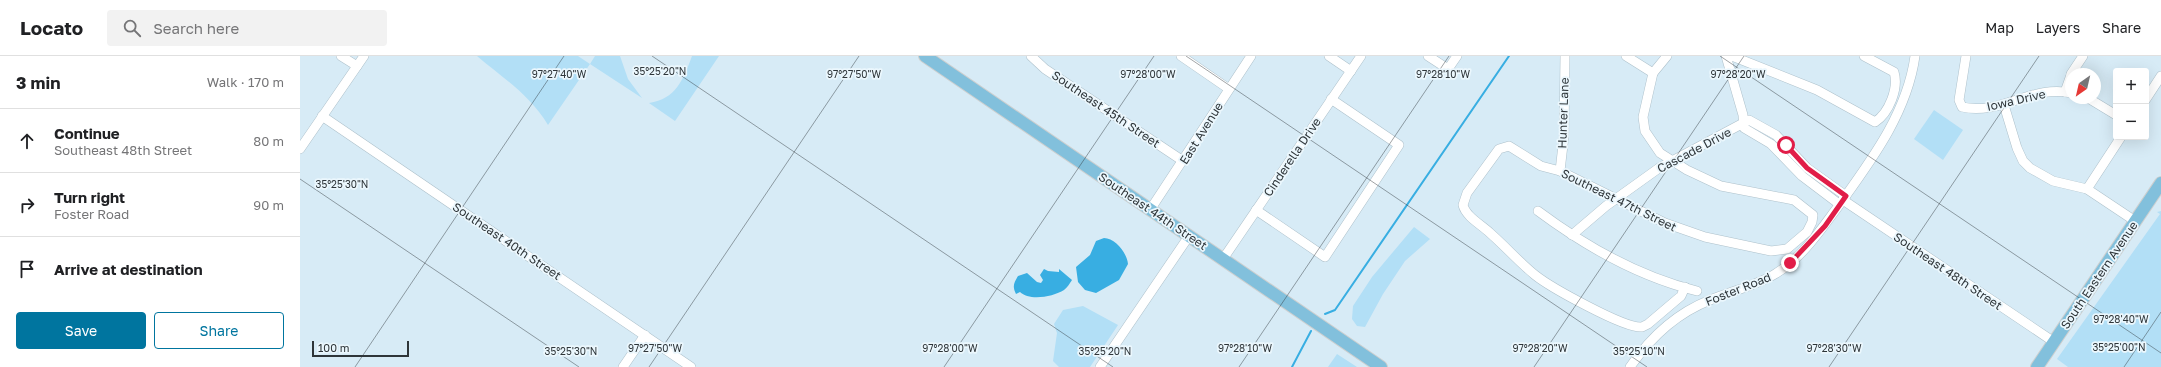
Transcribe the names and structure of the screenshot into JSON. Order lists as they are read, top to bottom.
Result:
{
  "streets": {
    "main road": ["Southeast 44th Street", "South Eastern Avenue"],
    "street": [
      "Iowa Drive",
      "Southeast 45th Street",
      "Hunter Lane",
      "East Avenue",
      "Cascade Drive",
      "Cinderella Drive",
      "Southeast 47th Street",
      "Southeast 40th Street",
      "Southeast 48th Street",
      "Foster Road"
    ]
  },
  "crossings": [
    ["Southeast 45th Street", "East Avenue"],
    ["Hunter Lane", "Southeast 47th Street"],
    ["East Avenue", "Southeast 44th Street"],
    ["Cascade Drive", "Southeast 47th Street"],
    ["Cascade Drive", "Southeast 48th Street"],
    ["Cinderella Drive", "Southeast 44th Street"],
    ["Southeast 48th Street", "South Eastern Avenue"],
    ["Southeast 48th Street", "Foster Road"]
  ],
  "scale_bar": "100 m",
  "north": "bottom left",
  "page": {
    "header": "Locato",
    "search": "Search here",
    "nav": ["Map", "Layers", "Share"],
    "heading": ["3 min", "Walk · 170 m"],
    "map_buttons": ["+", "−"],
    "list": [
      ["Continue", "Southeast 48th Street", "80 m"],
      ["Turn right", "Foster Road", "90 m"],
      "Arrive at destination"
    ],
    "buttons": ["Save", "Share"],
    "scale": "100 m"
  },
  "coordinates": [
    "35°25'20\"N",
    "97°27'40\"W",
    "97°27'50\"W",
    "97°28'00\"W",
    "97°28'10\"W",
    "97°28'20\"W",
    "35°25'30\"N",
    "97°28'40\"W",
    "35°25'00\"N",
    "97°28'30\"W",
    "35°25'10\"N"
  ]
}
